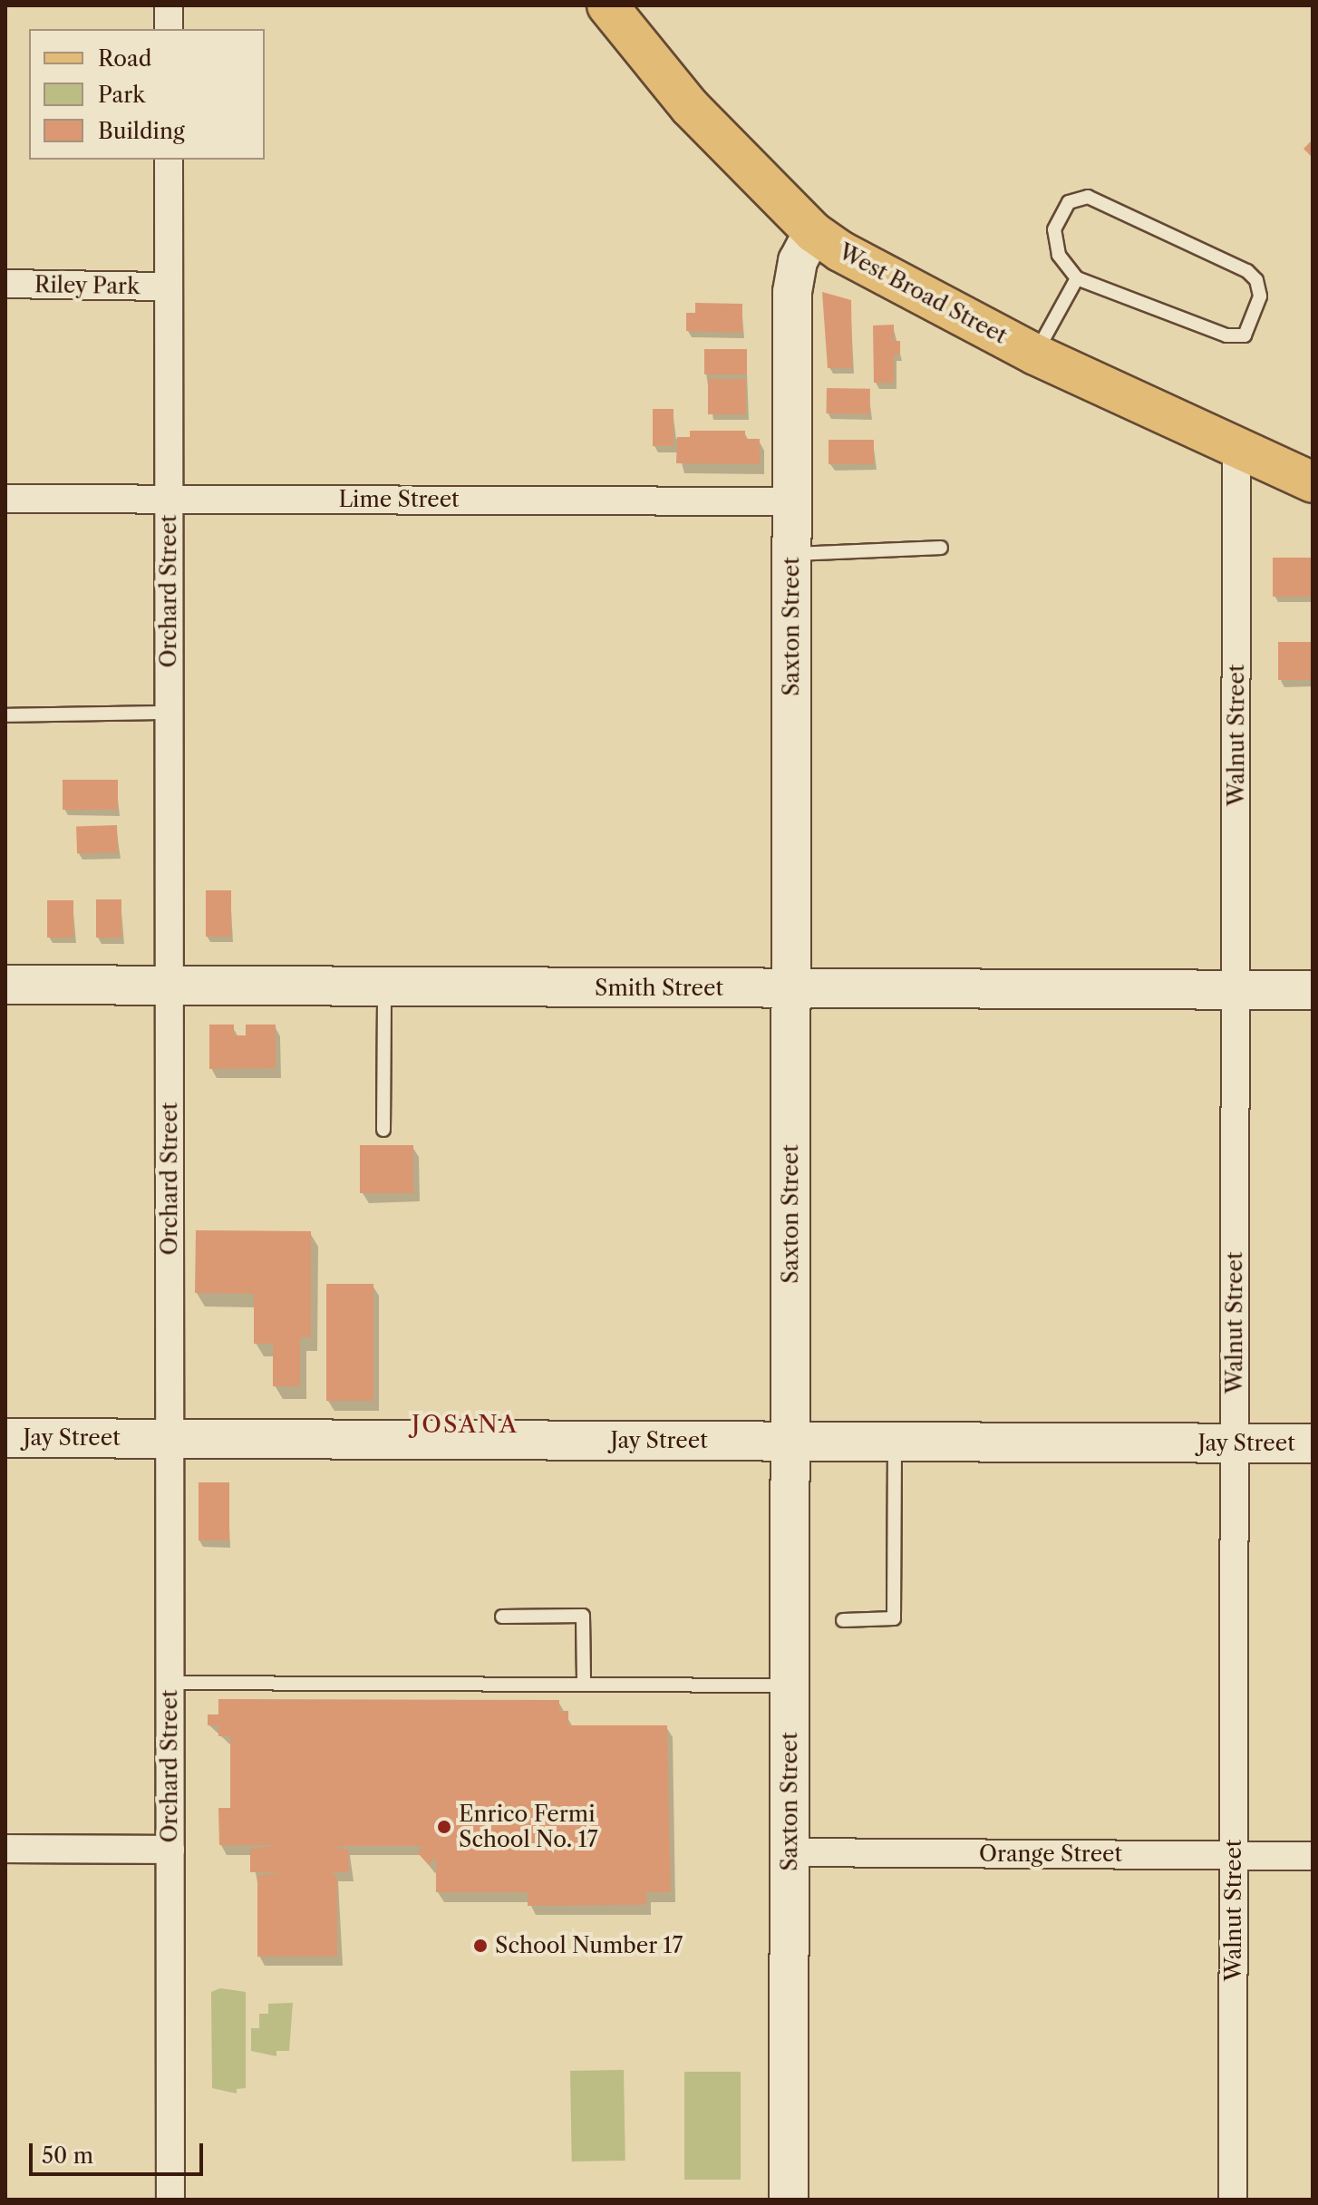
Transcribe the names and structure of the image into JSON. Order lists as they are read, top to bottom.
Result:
{
  "streets": {
    "main road": ["West Broad Street"],
    "street": [
      "Riley Park",
      "Lime Street",
      "Orchard Street",
      "Saxton Street",
      "Walnut Street",
      "Smith Street",
      "Jay Street",
      "Orange Street"
    ]
  },
  "crossings": [
    ["Riley Park", "Orchard Street"],
    ["West Broad Street", "Saxton Street"],
    ["West Broad Street", "Walnut Street"],
    ["Lime Street", "Orchard Street"],
    ["Lime Street", "Saxton Street"],
    ["Orchard Street", "Smith Street"],
    ["Orchard Street", "Jay Street"],
    ["Saxton Street", "Smith Street"],
    ["Saxton Street", "Jay Street"],
    ["Saxton Street", "Orange Street"],
    ["Walnut Street", "Smith Street"],
    ["Walnut Street", "Jay Street"],
    ["Walnut Street", "Orange Street"]
  ],
  "districts": ["JOSANA"],
  "places": ["Enrico Fermi School No. 17", "School Number 17"],
  "legend": ["Road", "Park", "Building"],
  "scale_bar": "50 m"
}
